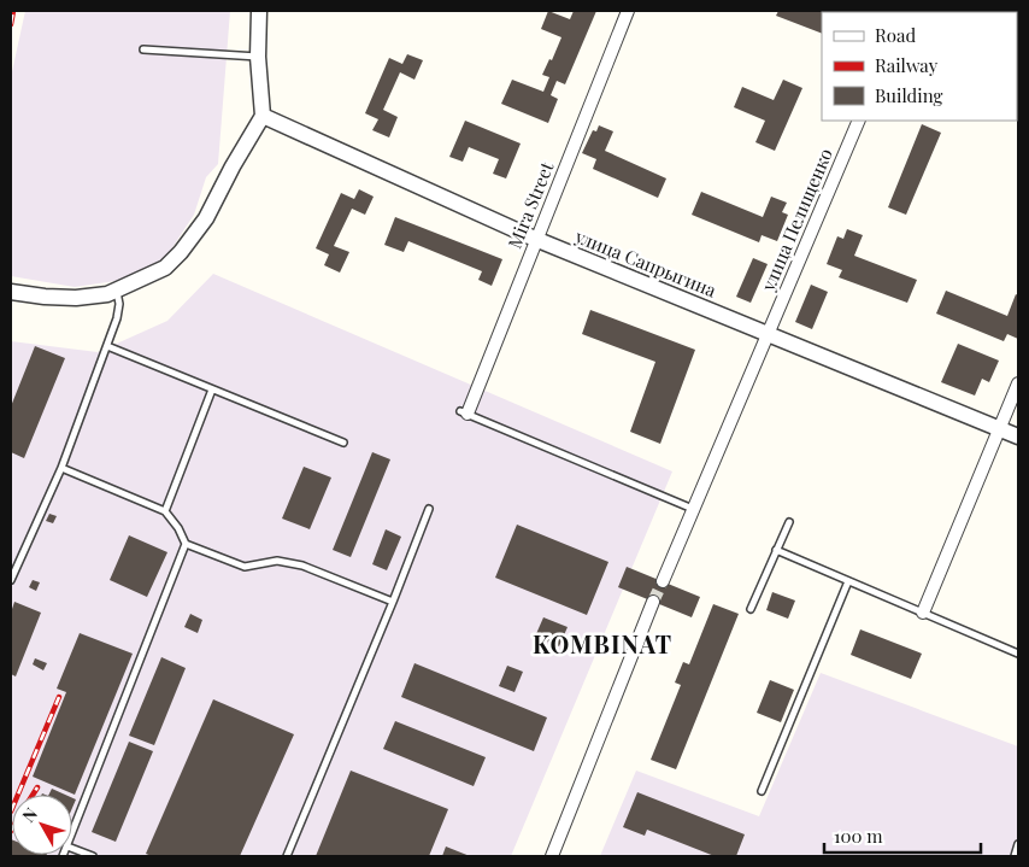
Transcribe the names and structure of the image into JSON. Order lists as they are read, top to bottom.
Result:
{
  "streets": {
    "street": ["Mira Street", "улица Пелищенко", "улица Сапрыгина"]
  },
  "crossings": [
    ["Mira Street", "улица Сапрыгина"],
    ["улица Пелищенко", "улица Сапрыгина"]
  ],
  "districts": ["KOMBINAT"],
  "legend": ["Road", "Railway", "Building"],
  "scale_bar": "100 m",
  "north": "top left"
}
